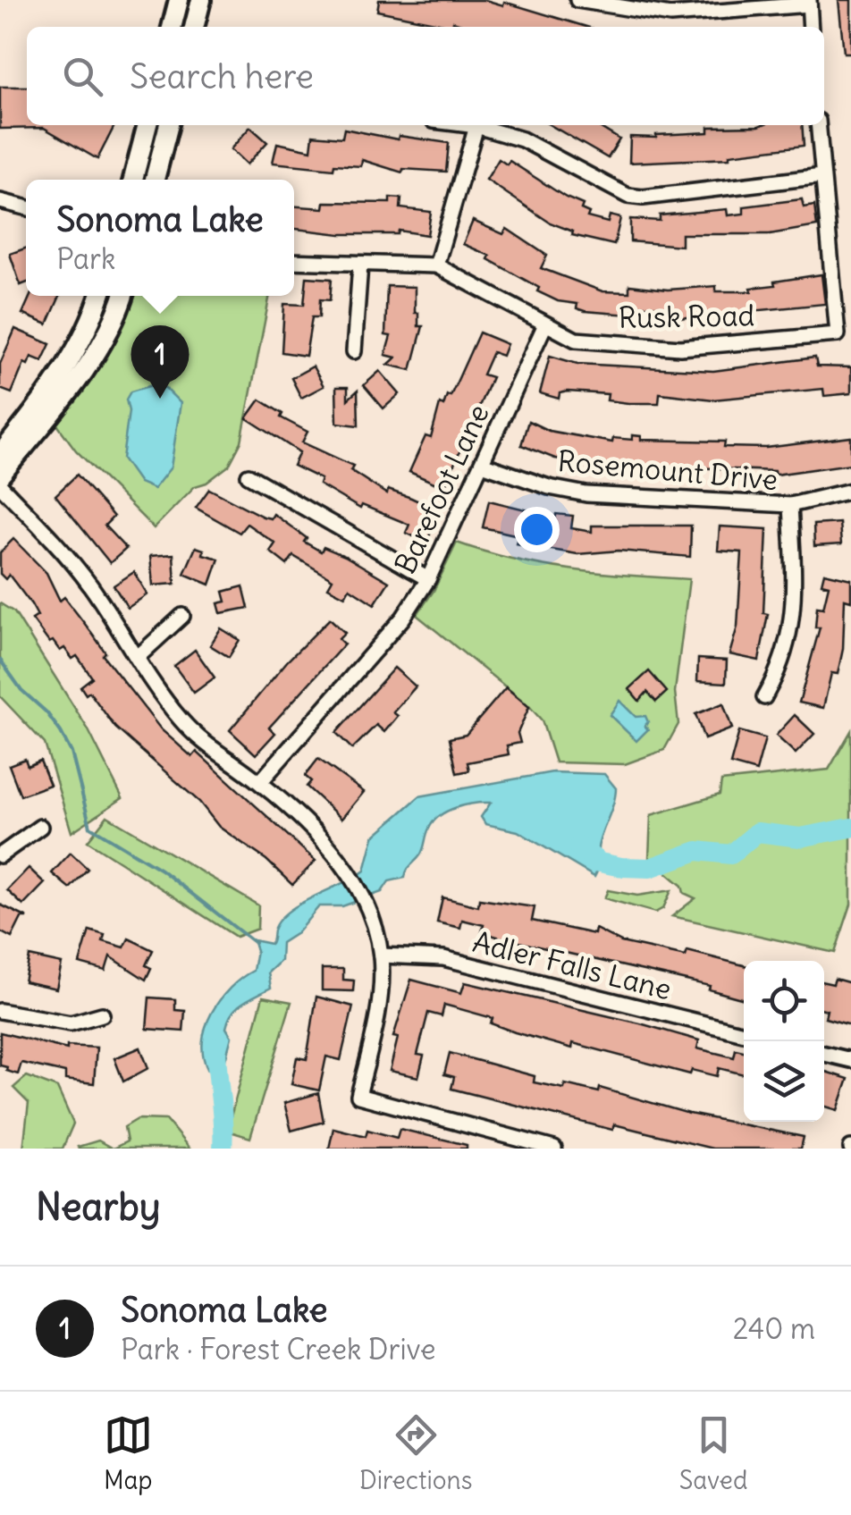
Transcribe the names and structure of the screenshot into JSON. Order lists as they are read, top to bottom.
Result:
{
  "streets": {
    "street": [
      "Rusk Road",
      "Rosemount Drive",
      "Barefoot Lane",
      "Adler Falls Lane"
    ]
  },
  "crossings": [
    ["Rusk Road", "Barefoot Lane"],
    ["Rosemount Drive", "Barefoot Lane"]
  ],
  "page": {
    "search": "Search here",
    "popup": ["Sonoma Lake", "Park"],
    "pins": "1",
    "heading": "Nearby",
    "list": [
      {
        "mark": "1",
        "name": "Sonoma Lake",
        "note": "Park · Forest Creek Drive",
        "value": "240 m"
      }
    ],
    "nav": ["Map", "Directions", "Saved"]
  }
}
